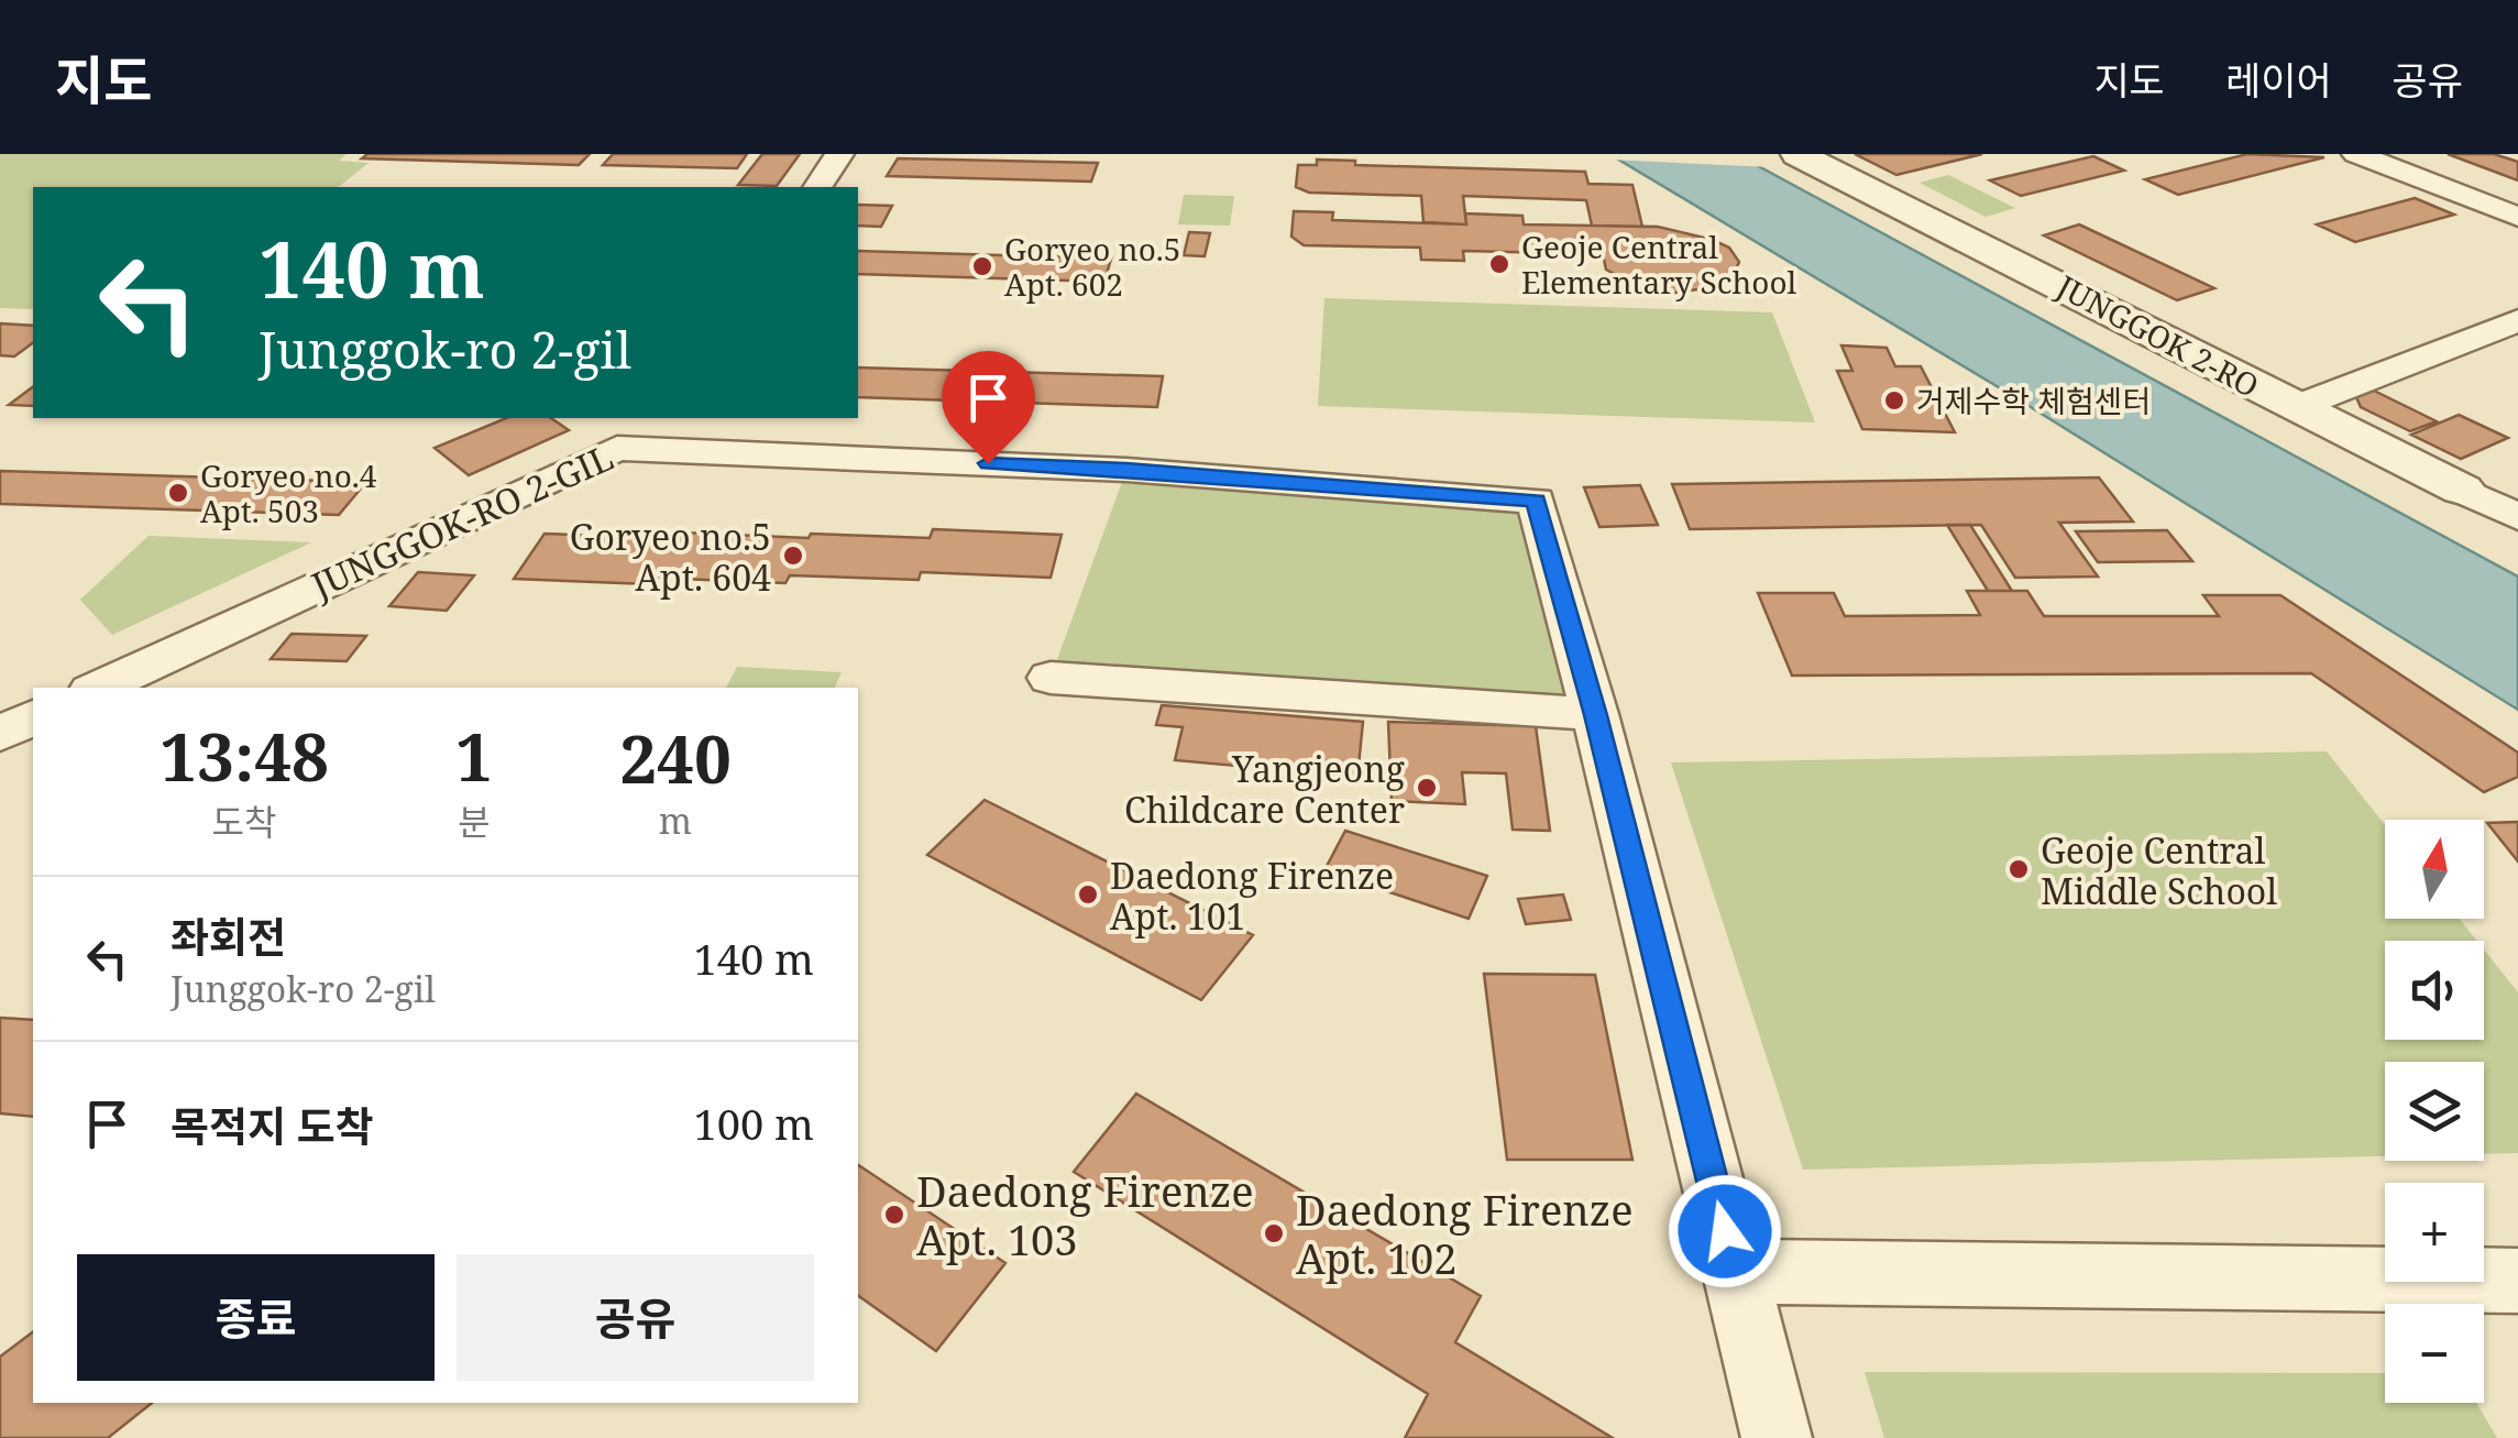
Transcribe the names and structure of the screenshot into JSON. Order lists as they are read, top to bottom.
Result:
{
  "streets": {
    "street": ["JUNGGOK 2-RO", "JUNGGOK-RO 2-GIL"]
  },
  "places": [
    "Geoje Central Elementary School",
    "Goryeo no.5 Apt. 602",
    "거제수학 체험센터",
    "Goryeo no.4 Apt. 503",
    "Goryeo no.5 Apt. 604",
    "Yangjeong Childcare Center",
    "Geoje Central Middle School",
    "Daedong Firenze Apt. 101",
    "Daedong Firenze Apt. 103",
    "Daedong Firenze Apt. 102"
  ],
  "north": "top",
  "page": {
    "header": "지도",
    "nav": ["지도", "레이어", "공유"],
    "turn": ["140 m", "Junggok-ro 2-gil"],
    "eta": [
      "13:48",
      "도착",
      "1",
      "분",
      "240",
      "m"
    ],
    "map_buttons": ["+", "−"],
    "list": [
      {
        "name": "좌회전",
        "note": "Junggok-ro 2-gil",
        "value": "140 m"
      },
      {
        "name": "목적지 도착",
        "value": "100 m"
      }
    ],
    "buttons": ["종료", "공유"]
  }
}
